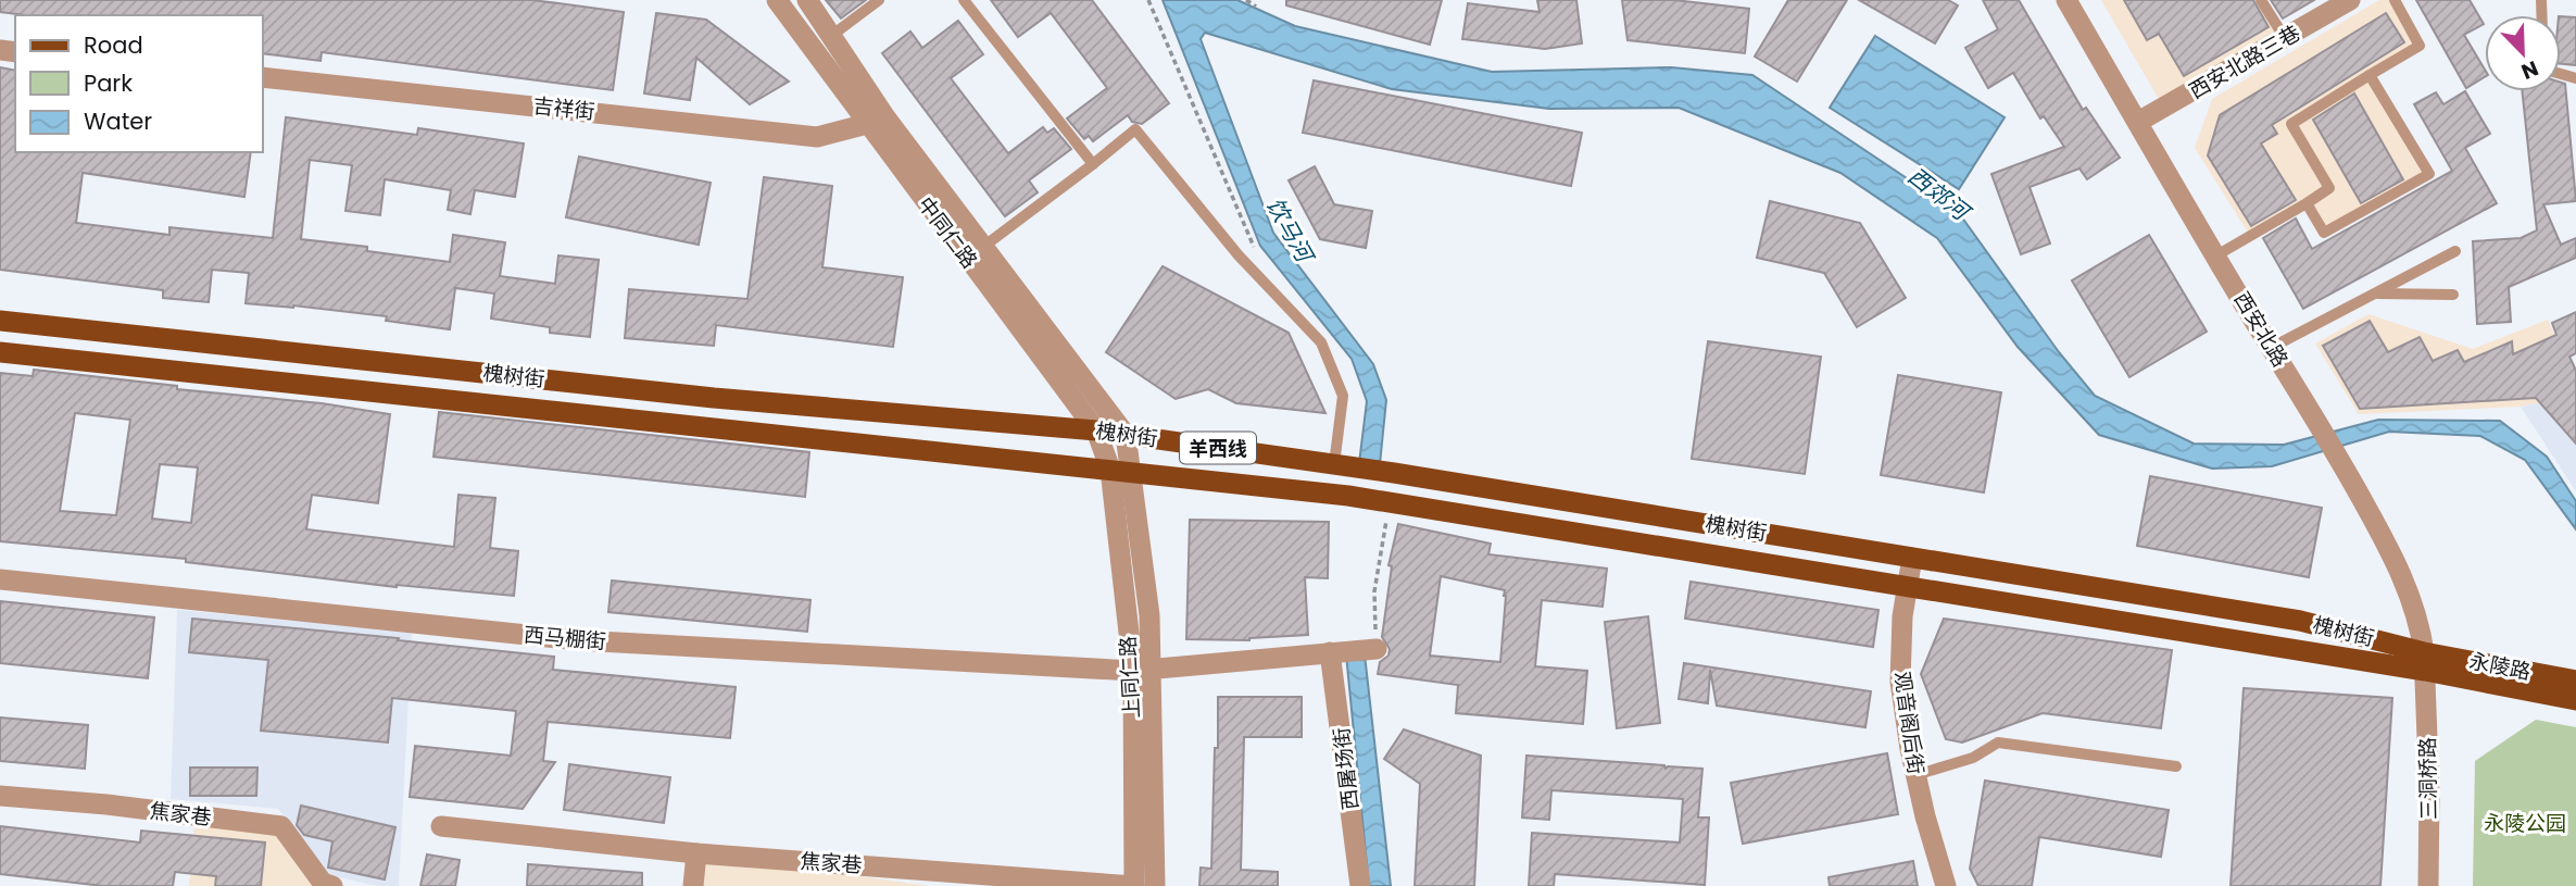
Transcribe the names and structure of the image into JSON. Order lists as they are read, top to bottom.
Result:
{
  "streets": {
    "main road": ["槐树街", "羊西线", "永陵路"],
    "street": [
      "西安北路三巷",
      "吉祥街",
      "中同仁路",
      "西安北路",
      "西马棚街",
      "上同仁路",
      "观音阁后街",
      "西屠场街",
      "三洞桥路",
      "焦家巷"
    ]
  },
  "crossings": [
    ["西安北路三巷", "西安北路"],
    ["吉祥街", "中同仁路"],
    ["中同仁路", "槐树街"],
    ["中同仁路", "上同仁路"],
    ["西安北路", "槐树街"],
    ["西安北路", "永陵路"],
    ["西安北路", "三洞桥路"],
    ["槐树街", "永陵路"],
    ["槐树街", "上同仁路"],
    ["槐树街", "观音阁后街"],
    ["槐树街", "三洞桥路"],
    ["西马棚街", "上同仁路"],
    ["永陵路", "三洞桥路"],
    ["上同仁路", "焦家巷"]
  ],
  "water": ["西郊河", "饮马河"],
  "parks": ["永陵公园"],
  "legend": ["Road", "Park", "Water"],
  "north": "bottom right"
}
